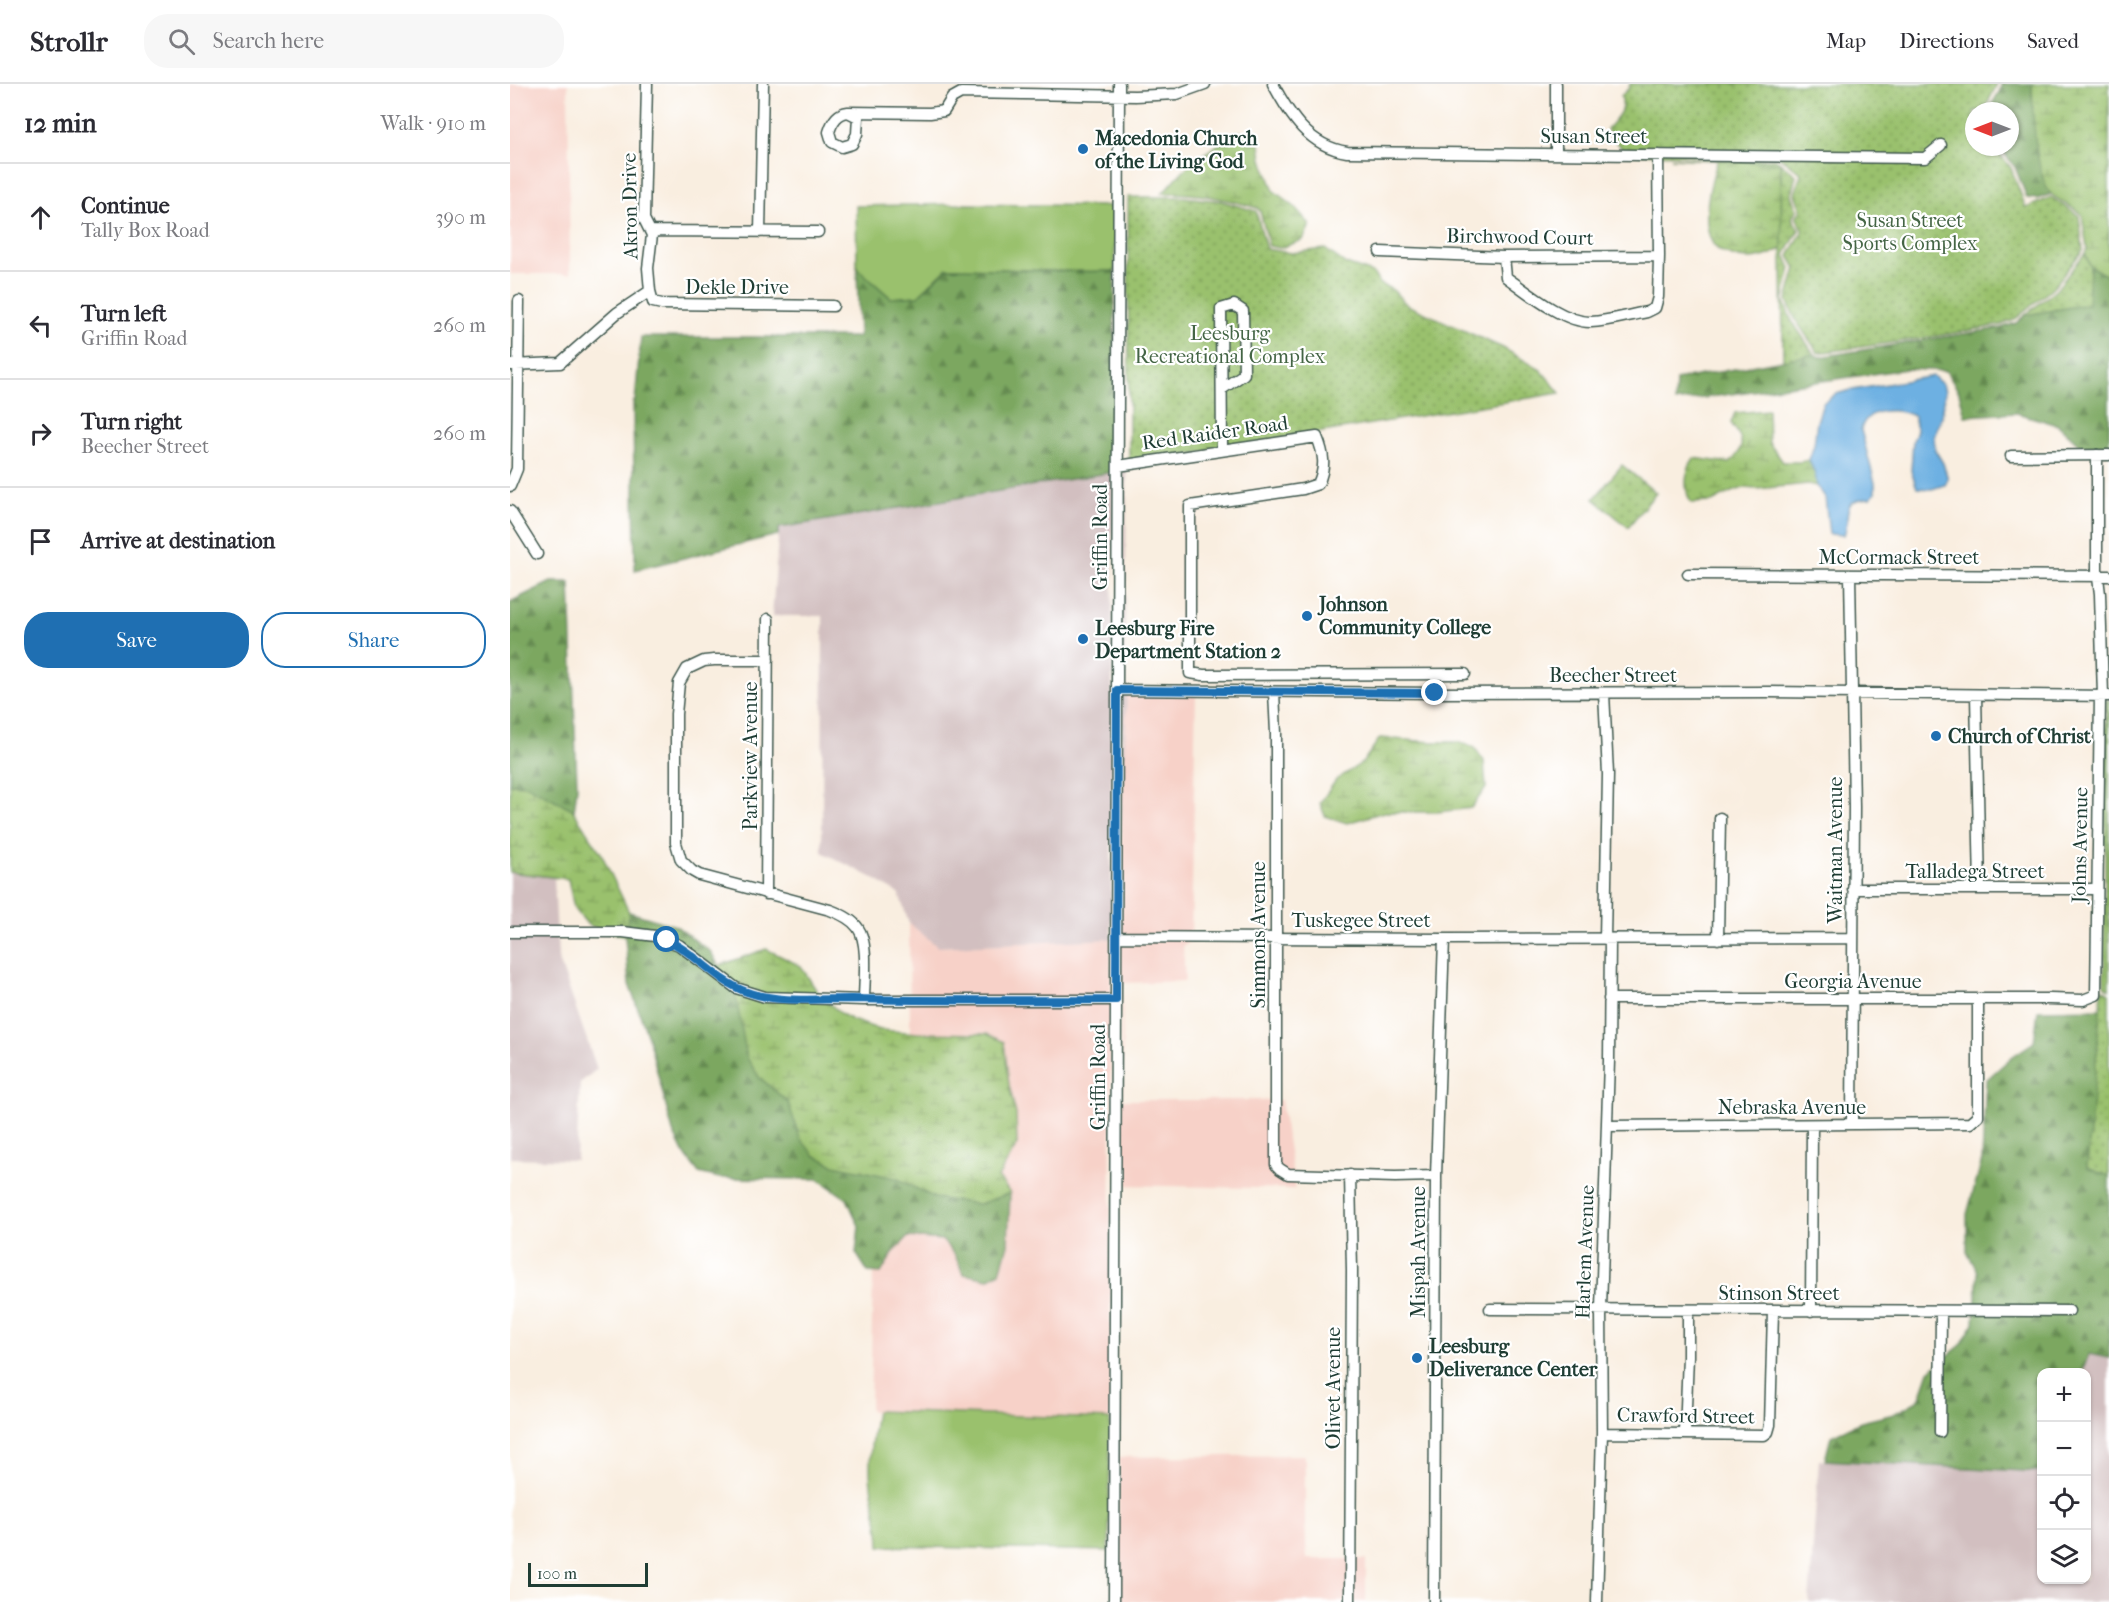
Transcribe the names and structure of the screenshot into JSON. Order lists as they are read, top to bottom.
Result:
{
  "streets": {
    "street": [
      "Susan Street",
      "Akron Drive",
      "Birchwood Court",
      "Dekle Drive",
      "Red Raider Road",
      "Griffin Road",
      "McCormack Street",
      "Beecher Street",
      "Parkview Avenue",
      "Johns Avenue",
      "Waitman Avenue",
      "Talladega Street",
      "Tuskegee Street",
      "Simmons Avenue",
      "Georgia Avenue",
      "Nebraska Avenue",
      "Mispah Avenue",
      "Harlem Avenue",
      "Stinson Street",
      "Olivet Avenue",
      "Crawford Street"
    ]
  },
  "crossings": [
    ["Akron Drive", "Dekle Drive"],
    ["Red Raider Road", "Griffin Road"],
    ["Griffin Road", "Beecher Street"],
    ["Griffin Road", "Tuskegee Street"],
    ["McCormack Street", "Johns Avenue"],
    ["McCormack Street", "Waitman Avenue"],
    ["Beecher Street", "Johns Avenue"],
    ["Beecher Street", "Waitman Avenue"],
    ["Beecher Street", "Simmons Avenue"],
    ["Beecher Street", "Harlem Avenue"],
    ["Johns Avenue", "Talladega Street"],
    ["Johns Avenue", "Georgia Avenue"],
    ["Waitman Avenue", "Talladega Street"],
    ["Waitman Avenue", "Tuskegee Street"],
    ["Waitman Avenue", "Georgia Avenue"],
    ["Waitman Avenue", "Nebraska Avenue"],
    ["Tuskegee Street", "Simmons Avenue"],
    ["Tuskegee Street", "Mispah Avenue"],
    ["Tuskegee Street", "Harlem Avenue"],
    ["Simmons Avenue", "Olivet Avenue"],
    ["Georgia Avenue", "Nebraska Avenue"],
    ["Georgia Avenue", "Harlem Avenue"],
    ["Nebraska Avenue", "Harlem Avenue"],
    ["Harlem Avenue", "Stinson Street"],
    ["Harlem Avenue", "Crawford Street"],
    ["Stinson Street", "Crawford Street"]
  ],
  "parks": ["Susan Street Sports Complex", "Leesburg Recreational Complex"],
  "places": [
    "Macedonia Church of the Living God",
    "Johnson Community College",
    "Leesburg Fire Department Station 2",
    "Church of Christ",
    "Leesburg Deliverance Center"
  ],
  "scale_bar": "100 m",
  "north": "left",
  "page": {
    "header": "Strollr",
    "search": "Search here",
    "nav": ["Map", "Directions", "Saved"],
    "heading": ["12 min", "Walk · 910 m"],
    "list": [
      ["Continue", "Tally Box Road", "390 m"],
      ["Turn left", "Griffin Road", "260 m"],
      ["Turn right", "Beecher Street", "260 m"],
      "Arrive at destination"
    ],
    "buttons": ["Save", "Share"],
    "map_buttons": ["+", "−"],
    "scale": "100 m"
  }
}
